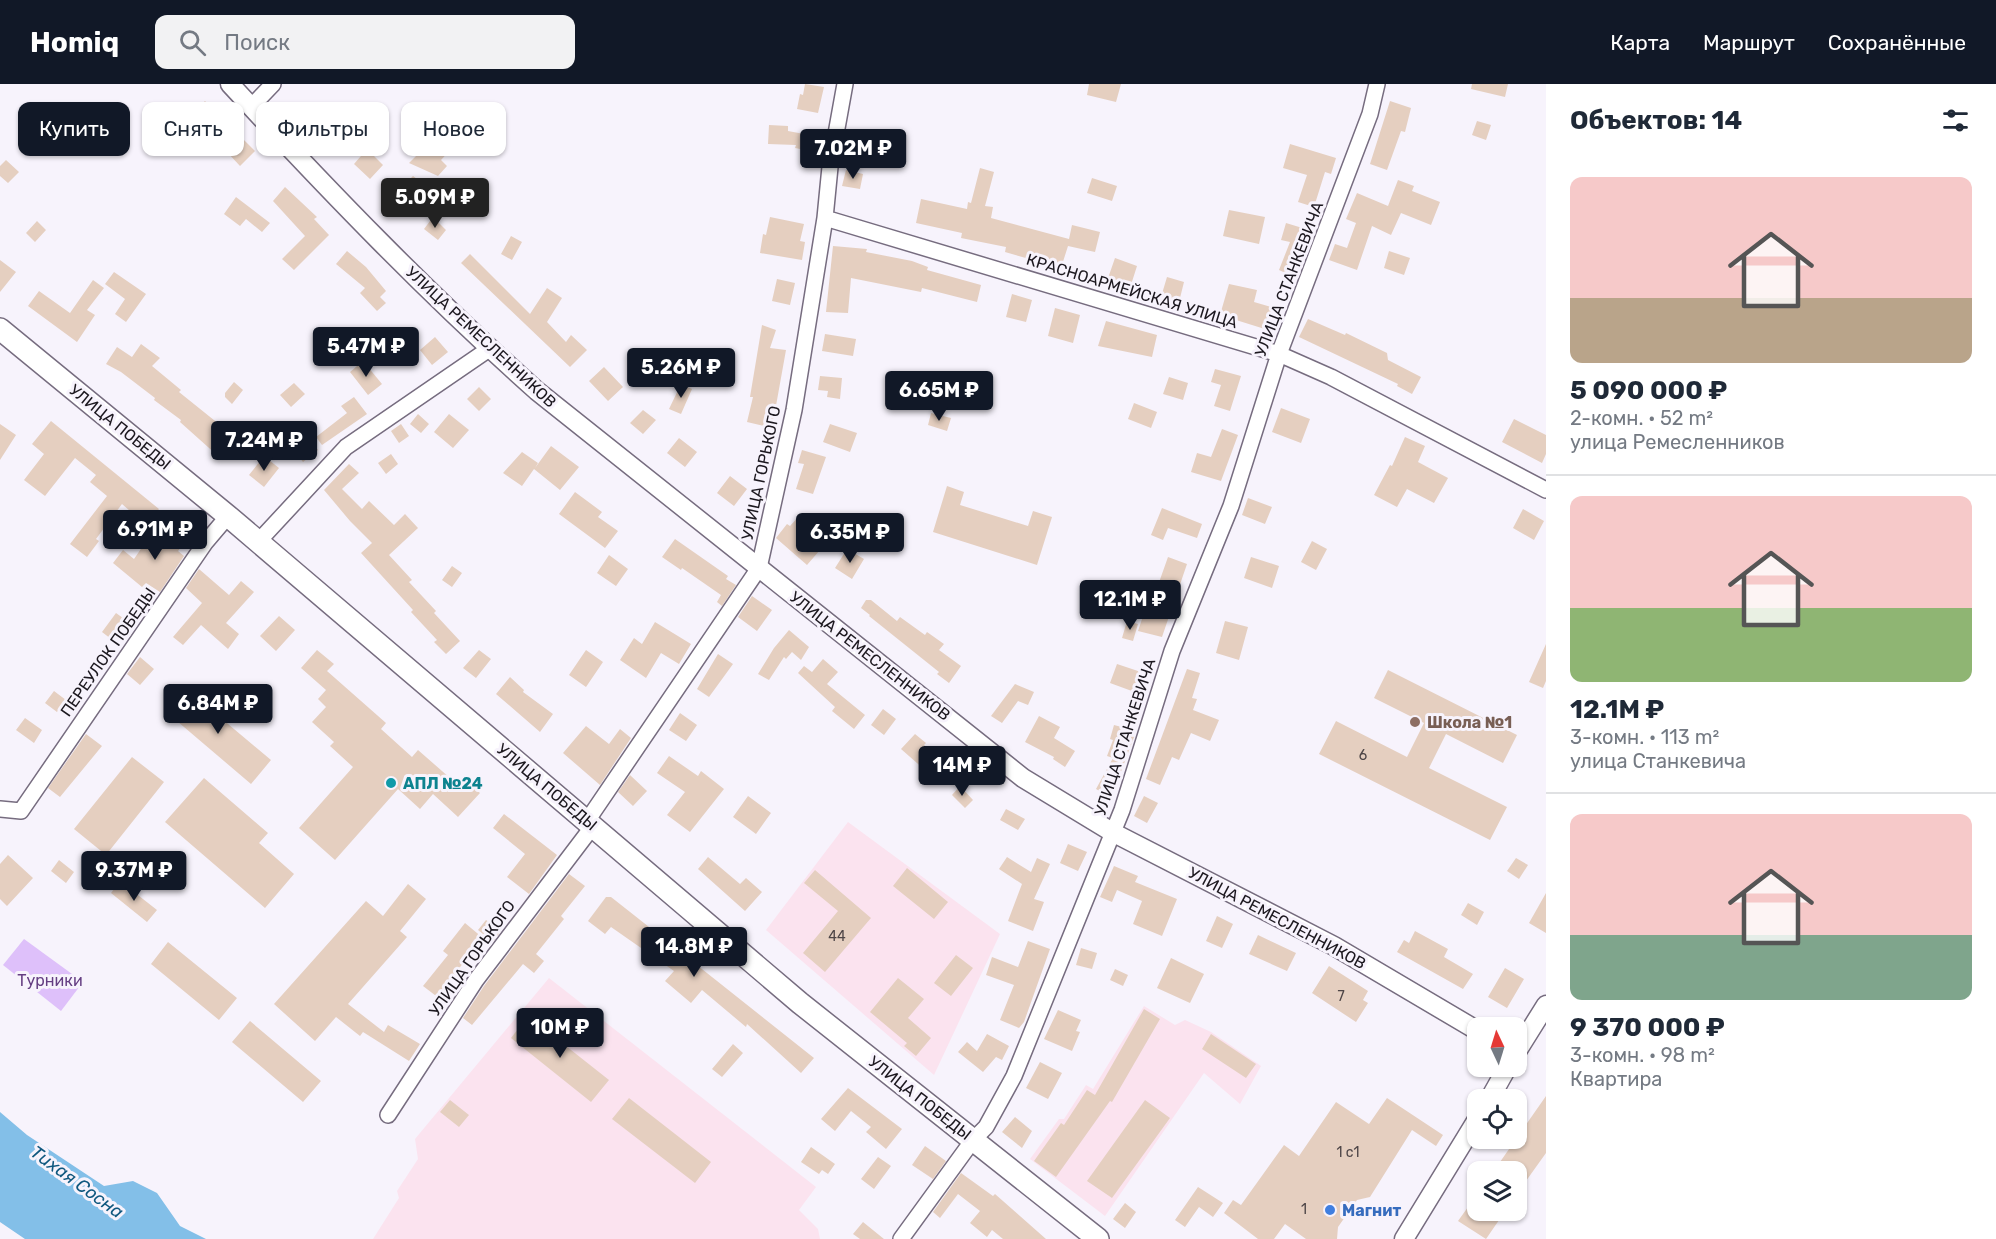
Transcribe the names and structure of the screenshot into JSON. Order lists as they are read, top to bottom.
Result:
{
  "streets": {
    "main road": ["УЛИЦА ПОБЕДЫ"],
    "street": [
      "УЛИЦА СТАНКЕВИЧА",
      "КРАСНОАРМЕЙСКАЯ УЛИЦА",
      "УЛИЦА РЕМЕСЛЕННИКОВ",
      "УЛИЦА ГОРЬКОГО",
      "ПЕРЕУЛОК ПОБЕДЫ"
    ]
  },
  "crossings": [
    ["УЛИЦА СТАНКЕВИЧА", "КРАСНОАРМЕЙСКАЯ УЛИЦА"],
    ["УЛИЦА СТАНКЕВИЧА", "УЛИЦА РЕМЕСЛЕННИКОВ"],
    ["УЛИЦА СТАНКЕВИЧА", "УЛИЦА ПОБЕДЫ"],
    ["КРАСНОАРМЕЙСКАЯ УЛИЦА", "УЛИЦА ГОРЬКОГО"],
    ["УЛИЦА РЕМЕСЛЕННИКОВ", "УЛИЦА ГОРЬКОГО"],
    ["УЛИЦА ПОБЕДЫ", "УЛИЦА ГОРЬКОГО"],
    ["УЛИЦА ПОБЕДЫ", "ПЕРЕУЛОК ПОБЕДЫ"]
  ],
  "water": ["Тихая Сосна"],
  "parks": ["Турники"],
  "places": ["Школа №1", "АПЛ №24", "Магнит"],
  "house_numbers": [
    "6",
    "44",
    "7",
    "1 с1",
    "1"
  ],
  "north": "top",
  "page": {
    "header": "Homiq",
    "search": "Поиск",
    "nav": ["Карта", "Маршрут", "Сохранённые"],
    "heading": "Объектов: 14",
    "chip": [
      "Купить",
      "Снять",
      "Фильтры",
      "Новое"
    ],
    "price": [
      "7.02M ₽",
      "5.09M ₽",
      "5.47M ₽",
      "5.26M ₽",
      "6.65M ₽",
      "7.24M ₽",
      "6.91M ₽",
      "6.35M ₽",
      "12.1M ₽",
      "6.84M ₽",
      "14M ₽",
      "9.37M ₽",
      "14.8M ₽",
      "10M ₽"
    ],
    "list": [
      {
        "name": "5 090 000 ₽",
        "note": "2-комн. · 52 m² · улица Ремесленников"
      },
      {
        "name": "12.1M ₽",
        "note": "3-комн. · 113 m² · улица Станкевича"
      },
      {
        "name": "9 370 000 ₽",
        "note": "3-комн. · 98 m² · Квартира"
      }
    ]
  }
}
